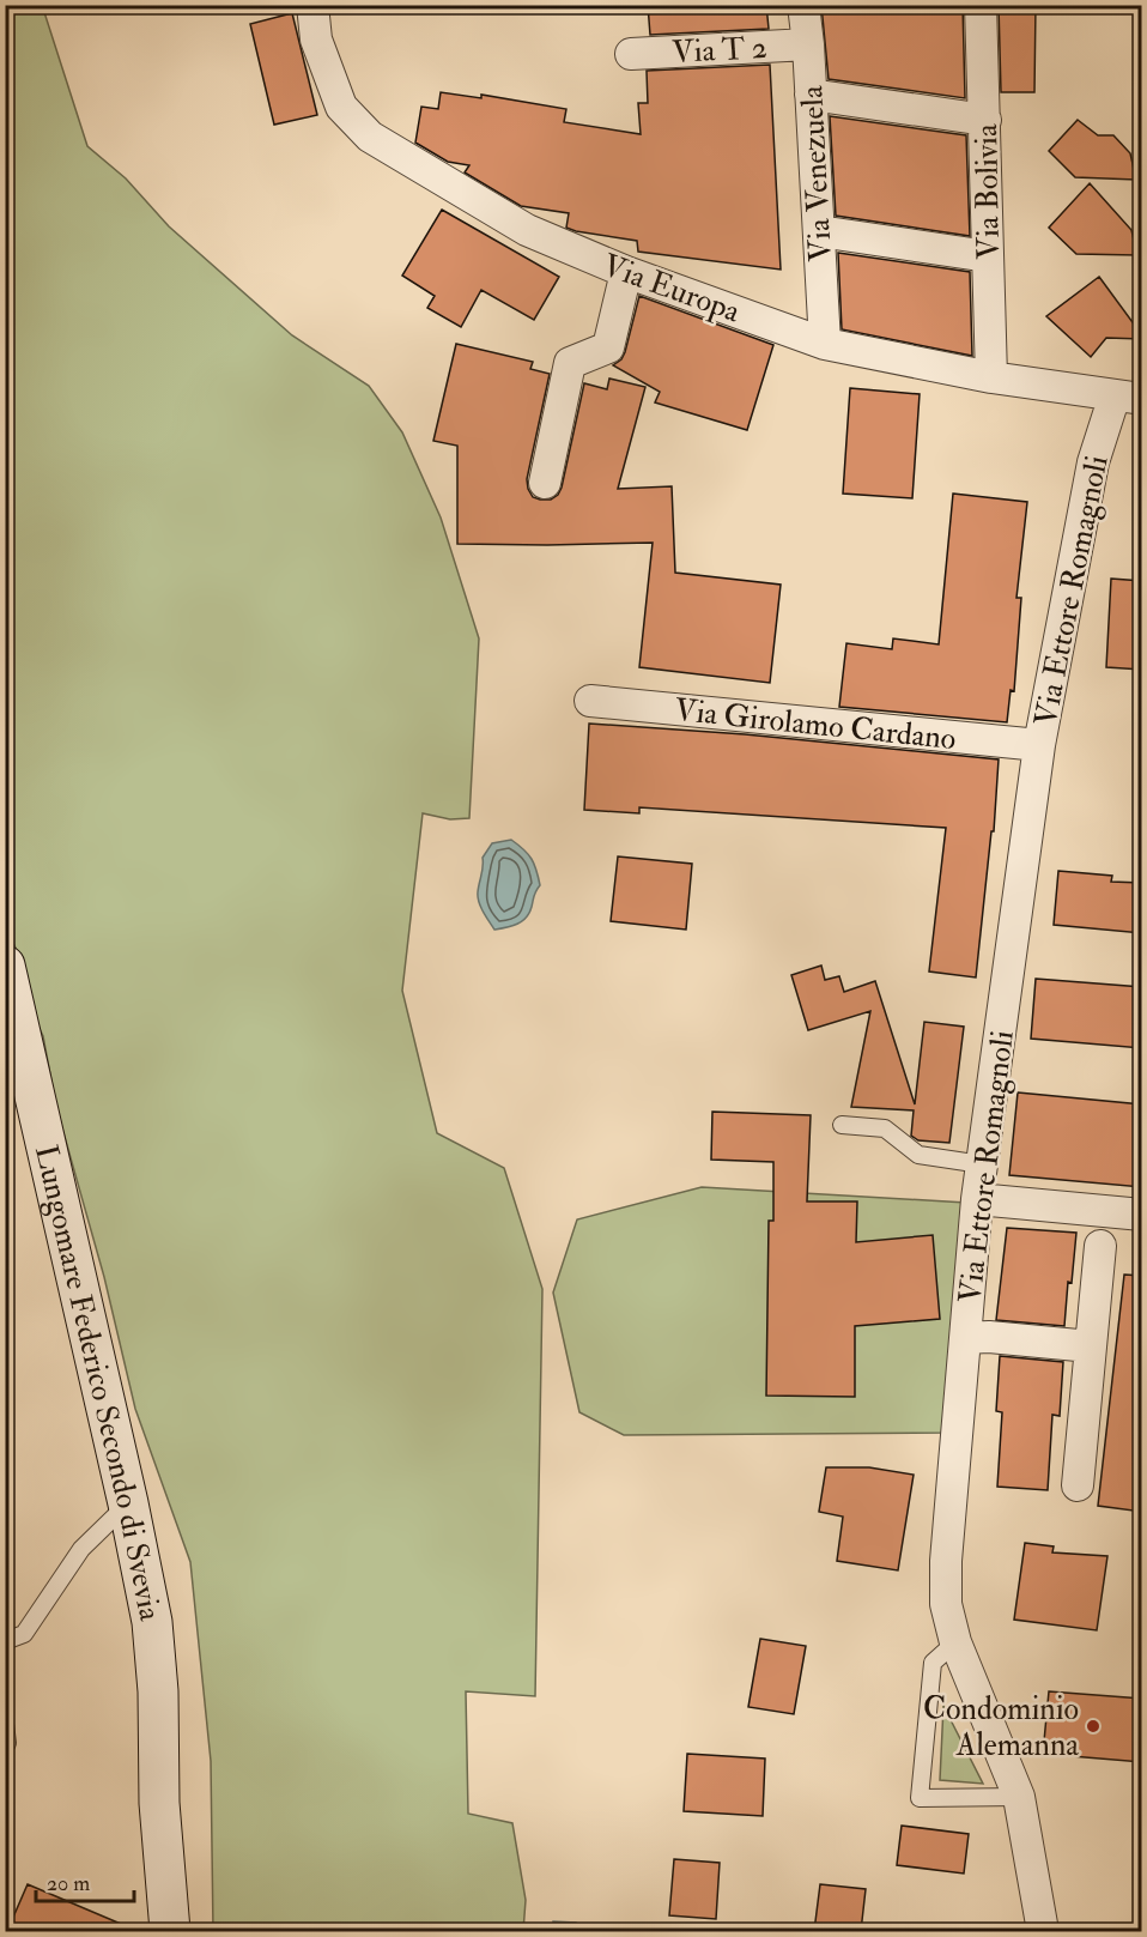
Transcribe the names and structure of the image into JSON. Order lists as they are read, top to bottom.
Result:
{
  "streets": {
    "street": [
      "Via T 2",
      "Via Venezuela",
      "Via Bolivia",
      "Via Europa",
      "Via Ettore Romagnoli",
      "Via Girolamo Cardano",
      "Lungomare Federico Secondo di Svevia"
    ]
  },
  "crossings": [
    ["Via T 2", "Via Venezuela"],
    ["Via Venezuela", "Via Europa"],
    ["Via Bolivia", "Via Europa"],
    ["Via Europa", "Via Ettore Romagnoli"],
    ["Via Ettore Romagnoli", "Via Girolamo Cardano"]
  ],
  "places": ["Condominio Alemanna"],
  "scale_bar": "20 m"
}
